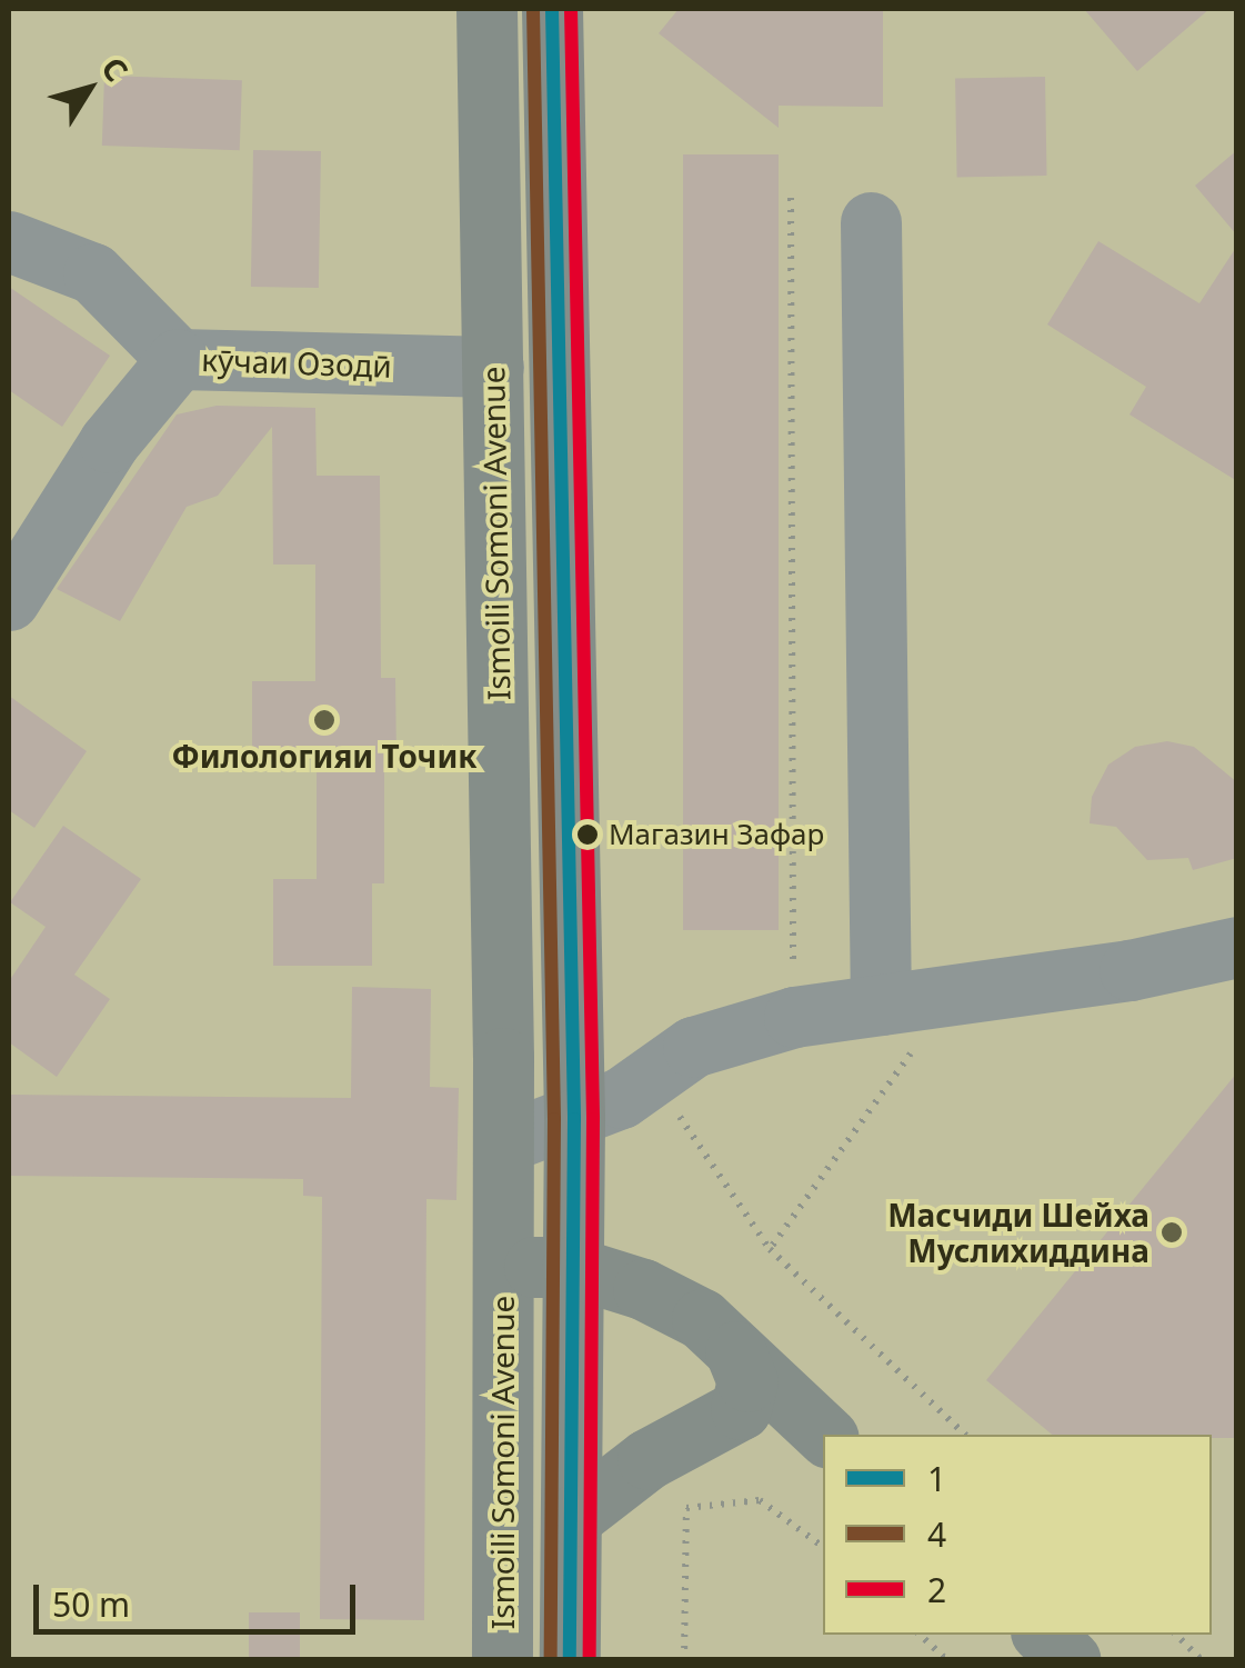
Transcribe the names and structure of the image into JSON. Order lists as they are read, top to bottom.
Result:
{
  "streets": {
    "main road": ["Ismoili Somoni Avenue"],
    "street": ["кӯчаи Озодӣ"]
  },
  "crossings": [
    ["кӯчаи Озодӣ", "Ismoili Somoni Avenue"]
  ],
  "places": ["Филологияи Точик", "Магазин Зафар", "Масчиди Шейха Муслихиддина"],
  "lines": ["transit line 1", "transit line 4", "transit line 2"],
  "legend": ["1", "4", "2"],
  "scale_bar": "50 m",
  "north": "top right"
}
